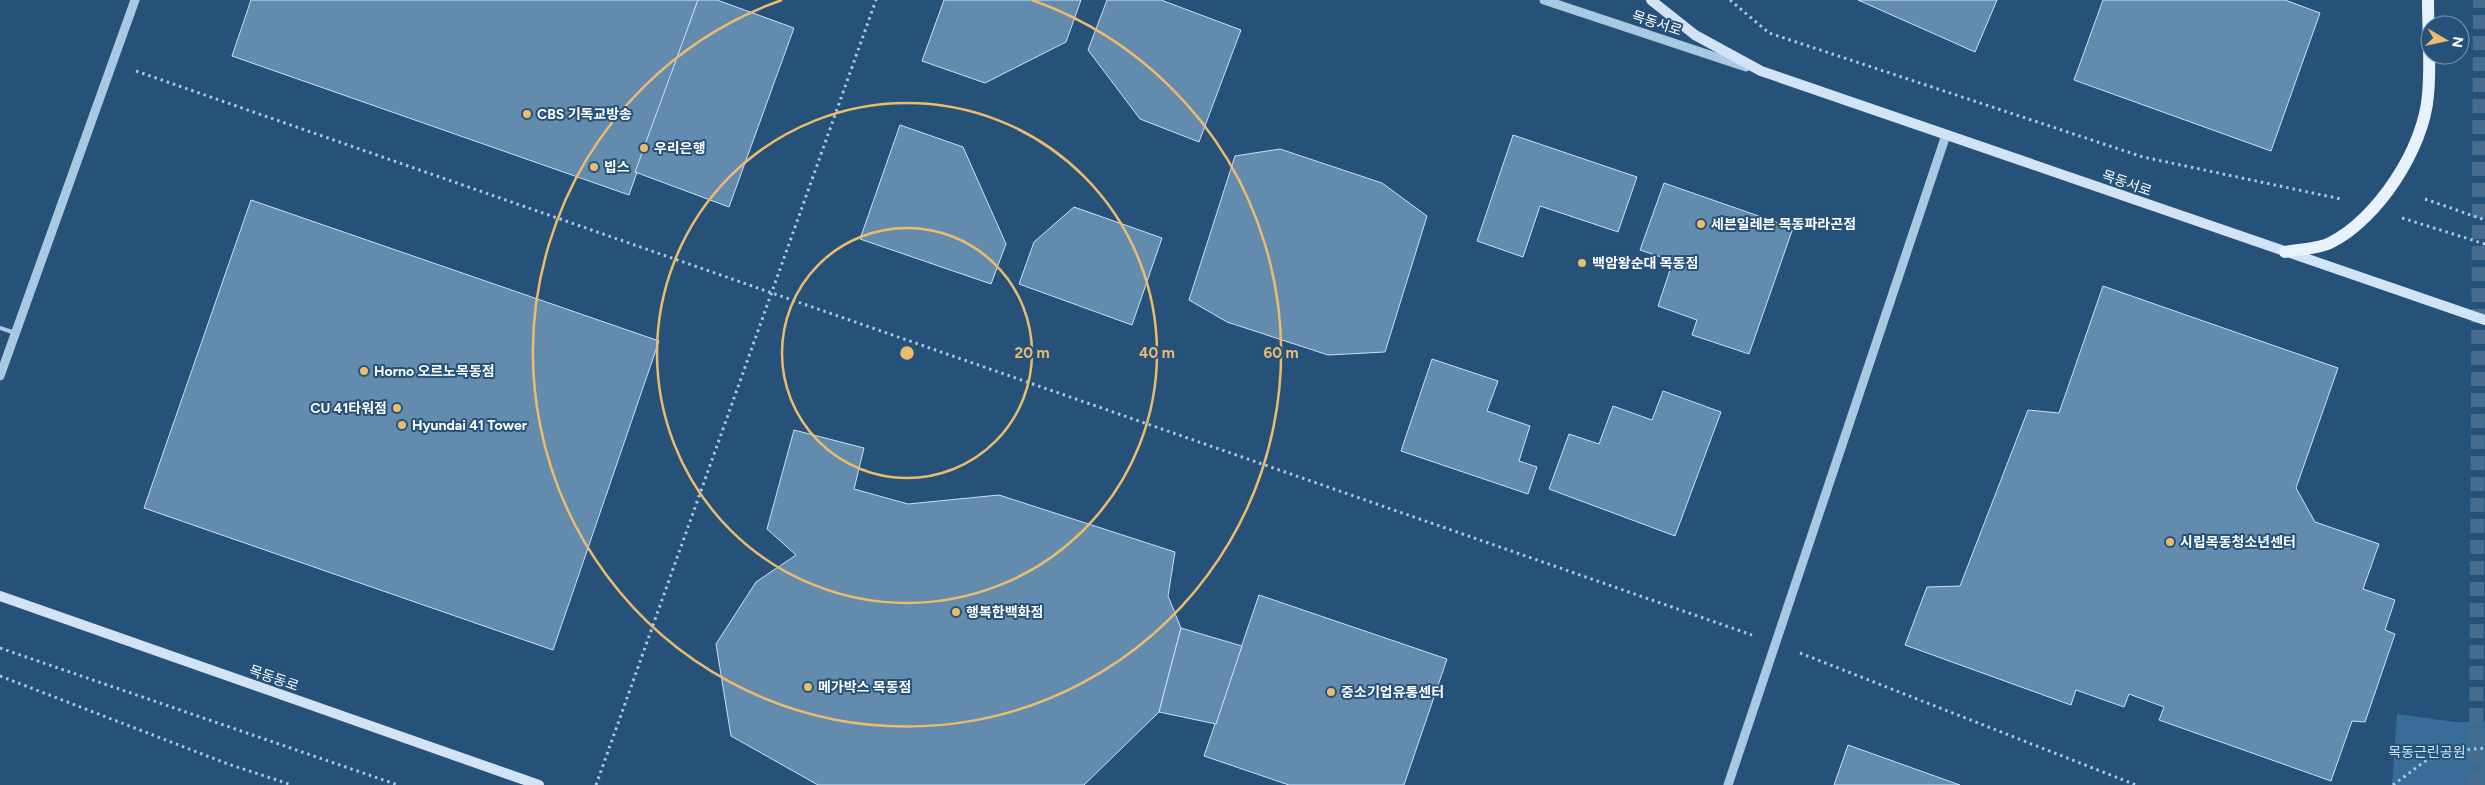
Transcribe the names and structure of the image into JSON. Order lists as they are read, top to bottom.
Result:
{
  "streets": {
    "main road": ["목동서로", "목동동로"]
  },
  "parks": ["목동근린공원"],
  "places": [
    "CBS 기독교방송",
    "우리은행",
    "빕스",
    "세븐일레븐 목동파라곤점",
    "백암왕순대 목동점",
    "Horno 오르노목동점",
    "CU 41타워점",
    "Hyundai 41 Tower",
    "시립목동청소년센터",
    "행복한백화점",
    "메가박스 목동점",
    "중소기업유통센터"
  ],
  "north": "right",
  "rings": ["20 m", "40 m", "60 m"]
}
